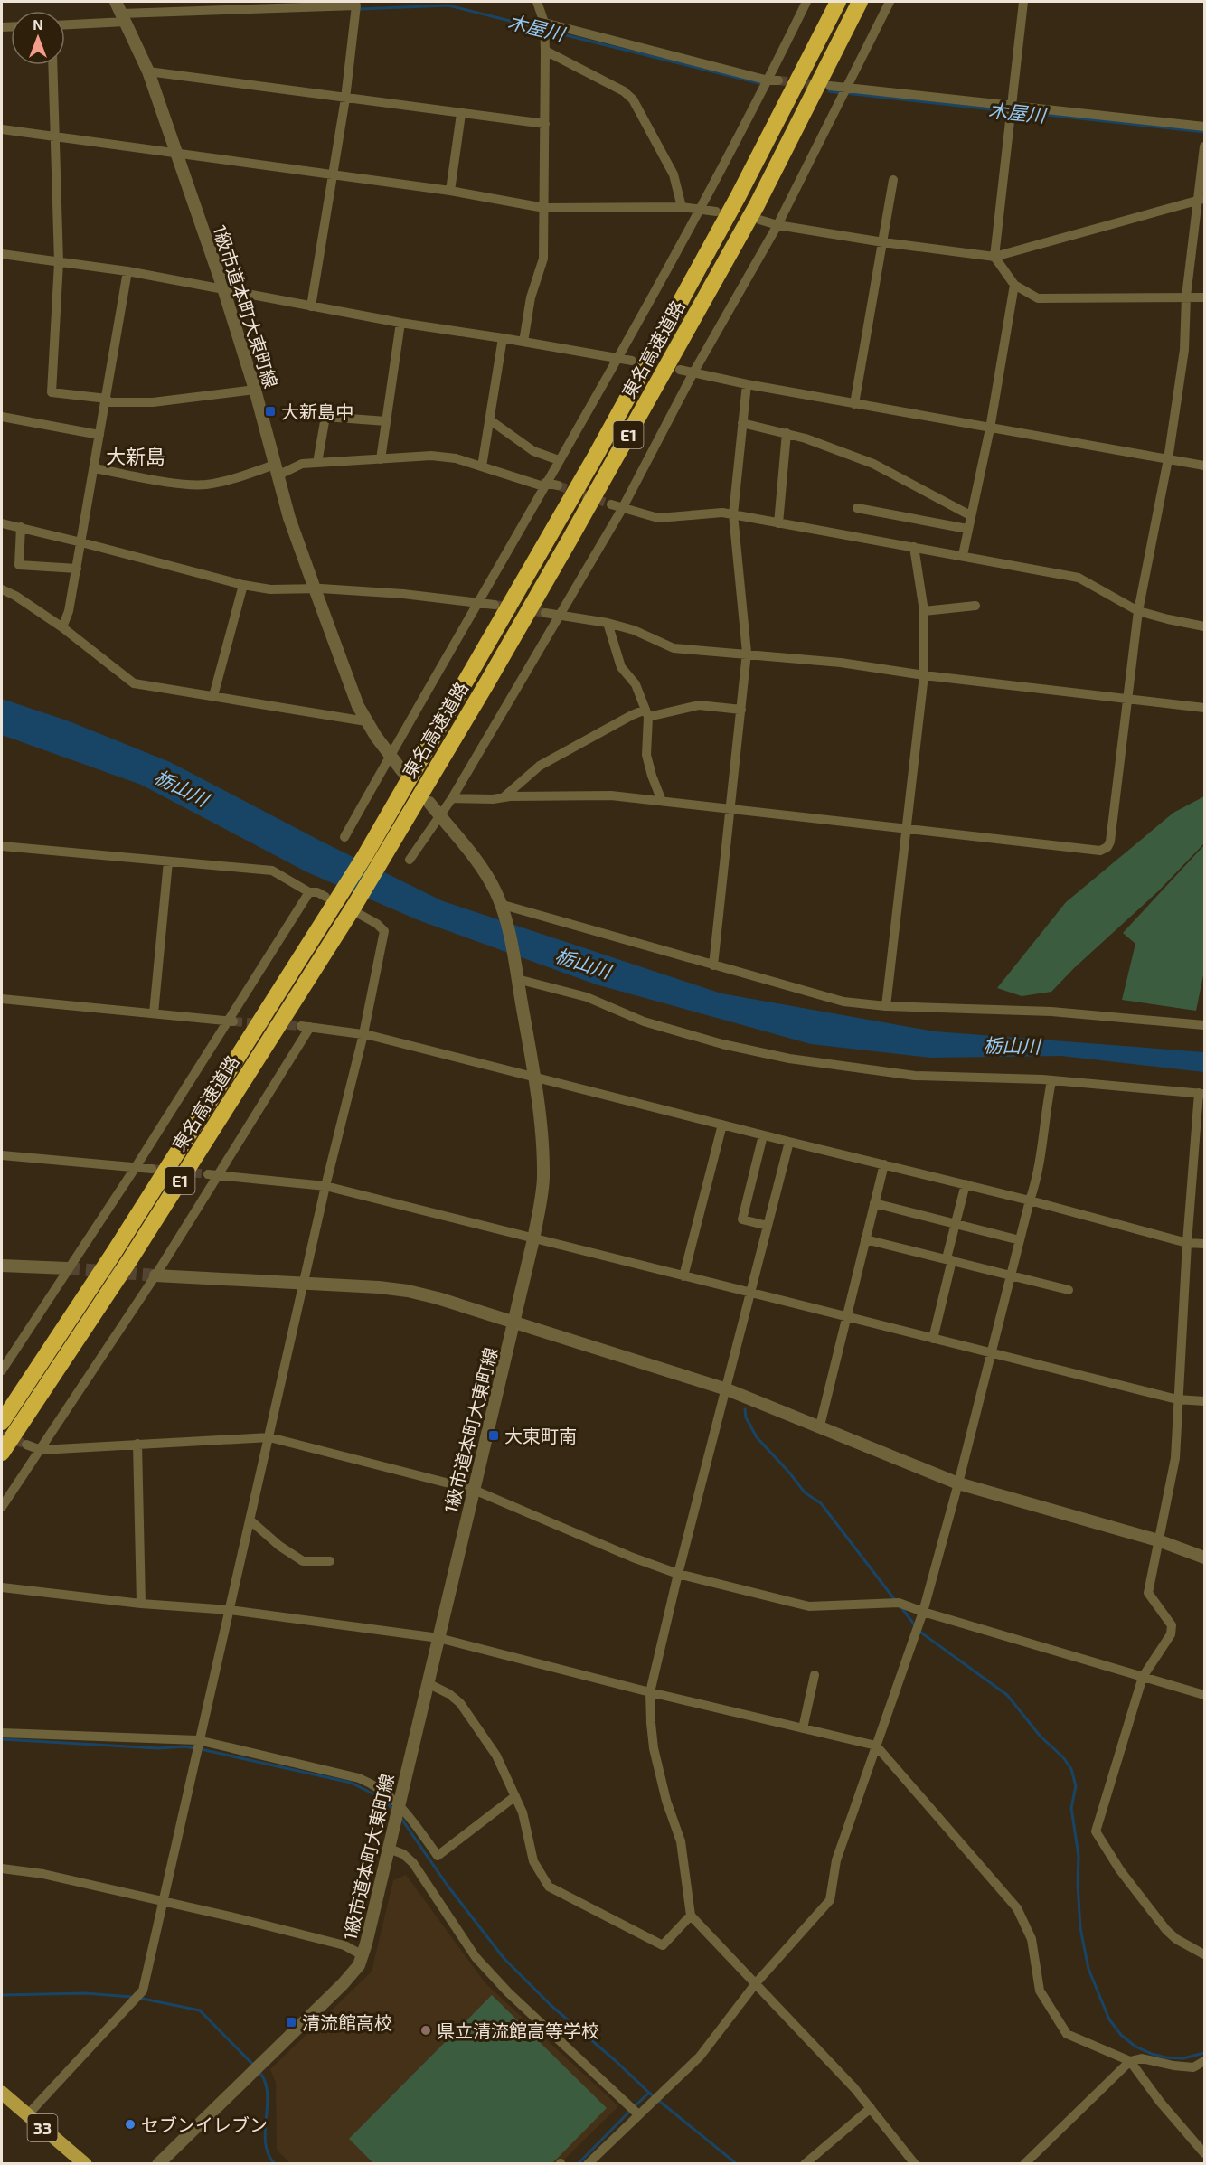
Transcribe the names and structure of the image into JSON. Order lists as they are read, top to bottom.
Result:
{
  "streets": {
    "highway": ["東名高速道路", "E1"],
    "main road": ["33"],
    "street": ["1級市道本町大東町線"]
  },
  "districts": ["大新島"],
  "water": ["木屋川", "栃山川"],
  "places": {
    "transit": ["大新島中", "大東町南", "清流館高校"],
    "other": ["県立清流館高等学校", "セブンイレブン"]
  },
  "north": "top"
}
